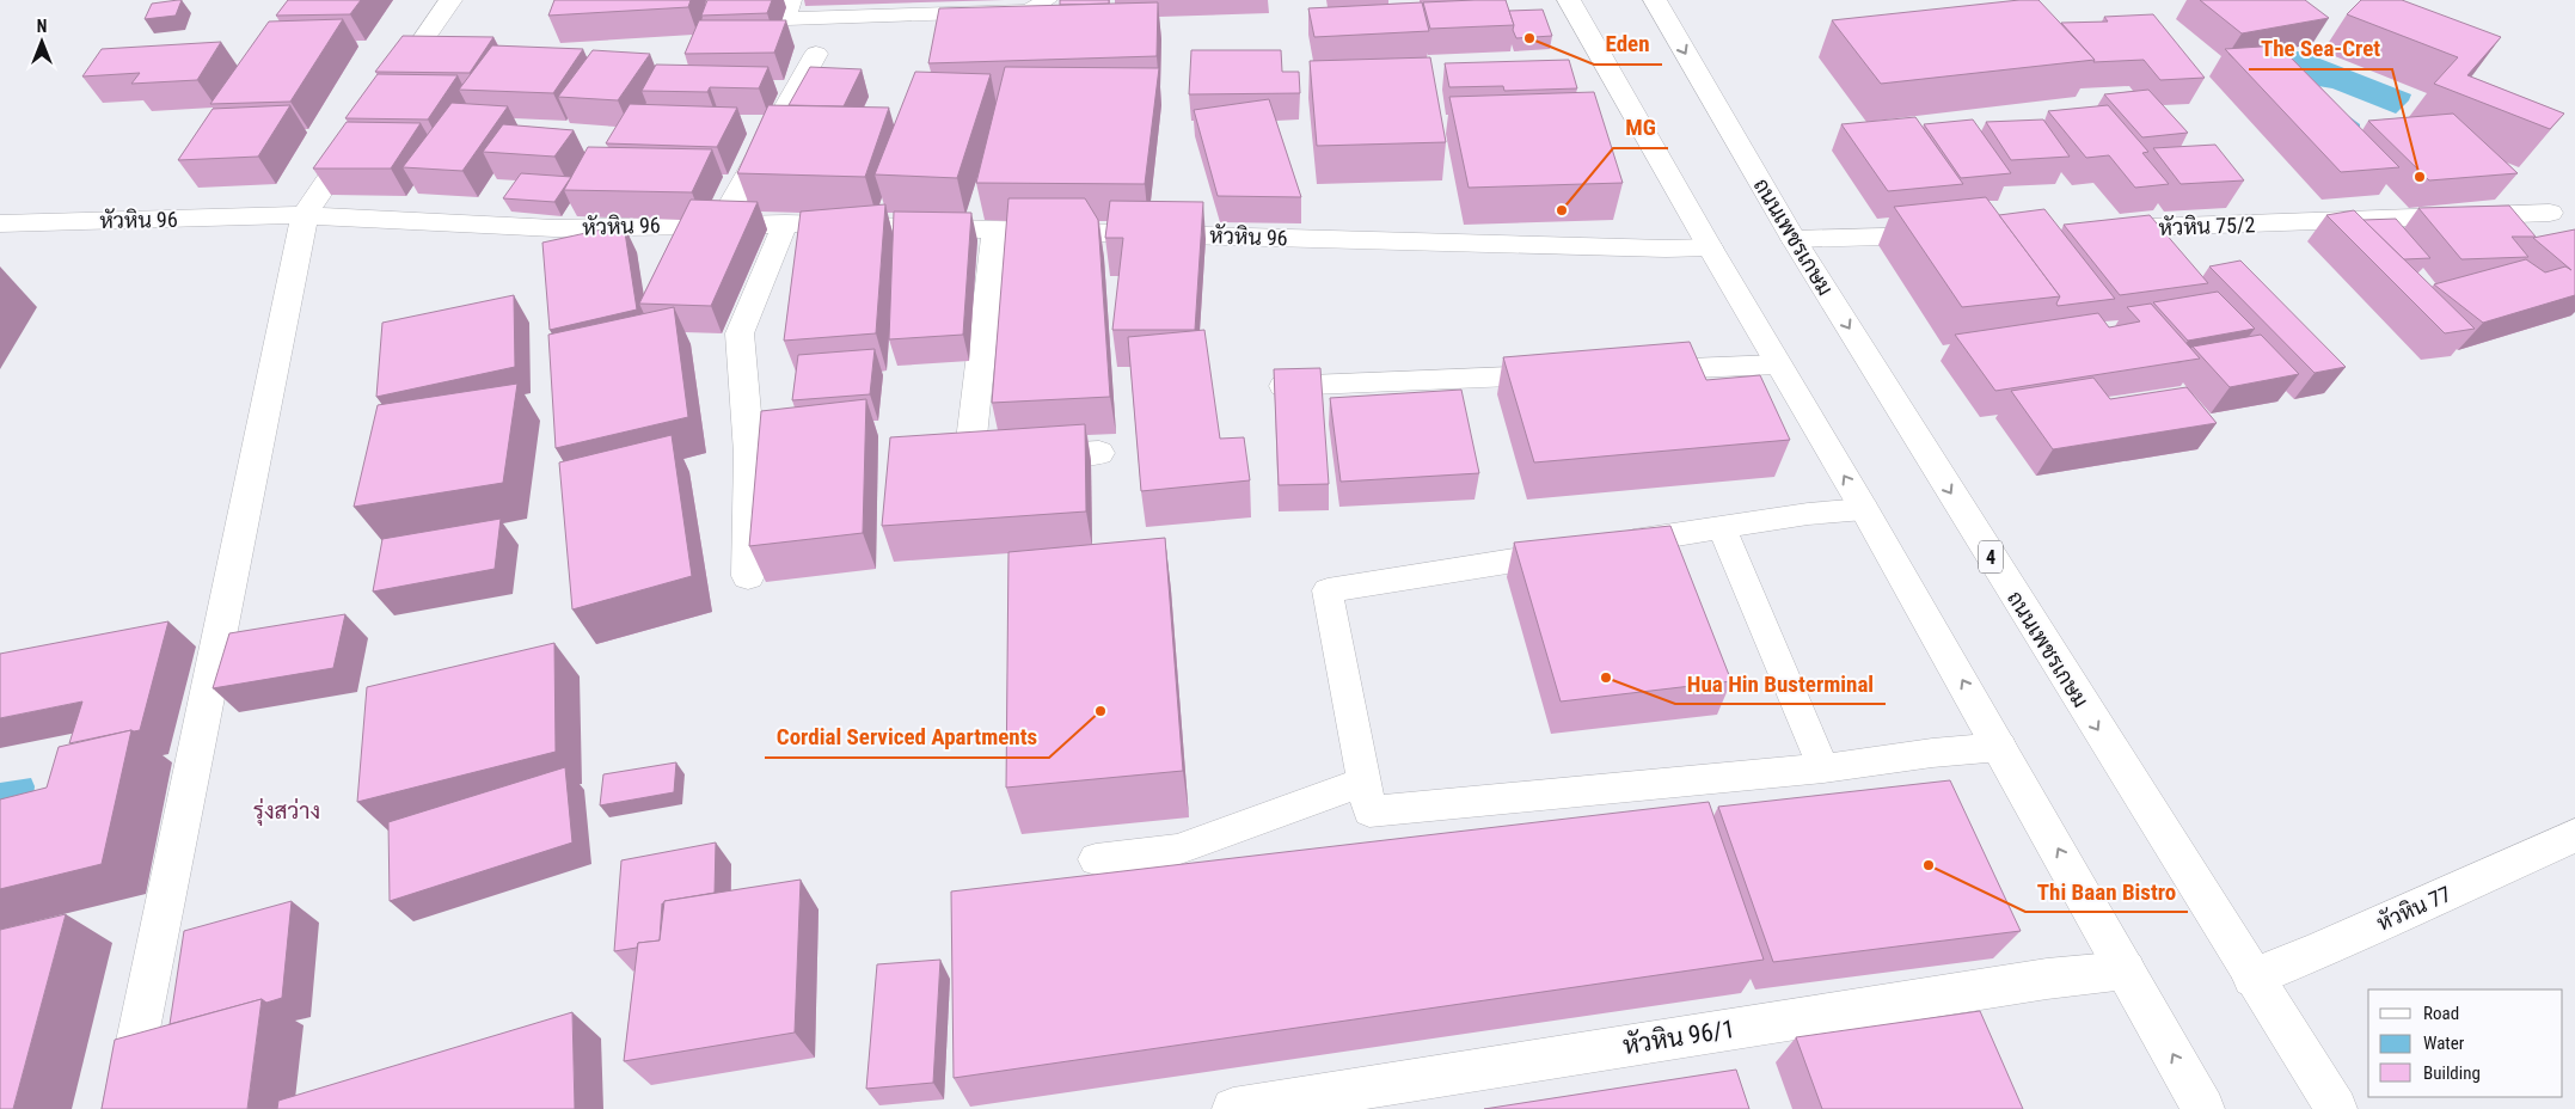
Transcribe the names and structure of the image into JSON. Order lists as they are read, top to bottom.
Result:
{
  "streets": {
    "street": [
      "หัวหิน 96",
      "หัวหิน 75/2",
      "ถนนเพชรเกษม",
      "4",
      "หัวหิน 77",
      "หัวหิน 96/1"
    ]
  },
  "crossings": [
    ["ถนนเพชรเกษม", "หัวหิน 77"]
  ],
  "districts": ["รุ่งสว่าง"],
  "places": [
    "Eden",
    "The Sea-Cret",
    "MG",
    "Hua Hin Busterminal",
    "Cordial Serviced Apartments",
    "Thi Baan Bistro"
  ],
  "legend": ["Road", "Water", "Building"],
  "north": "top"
}
